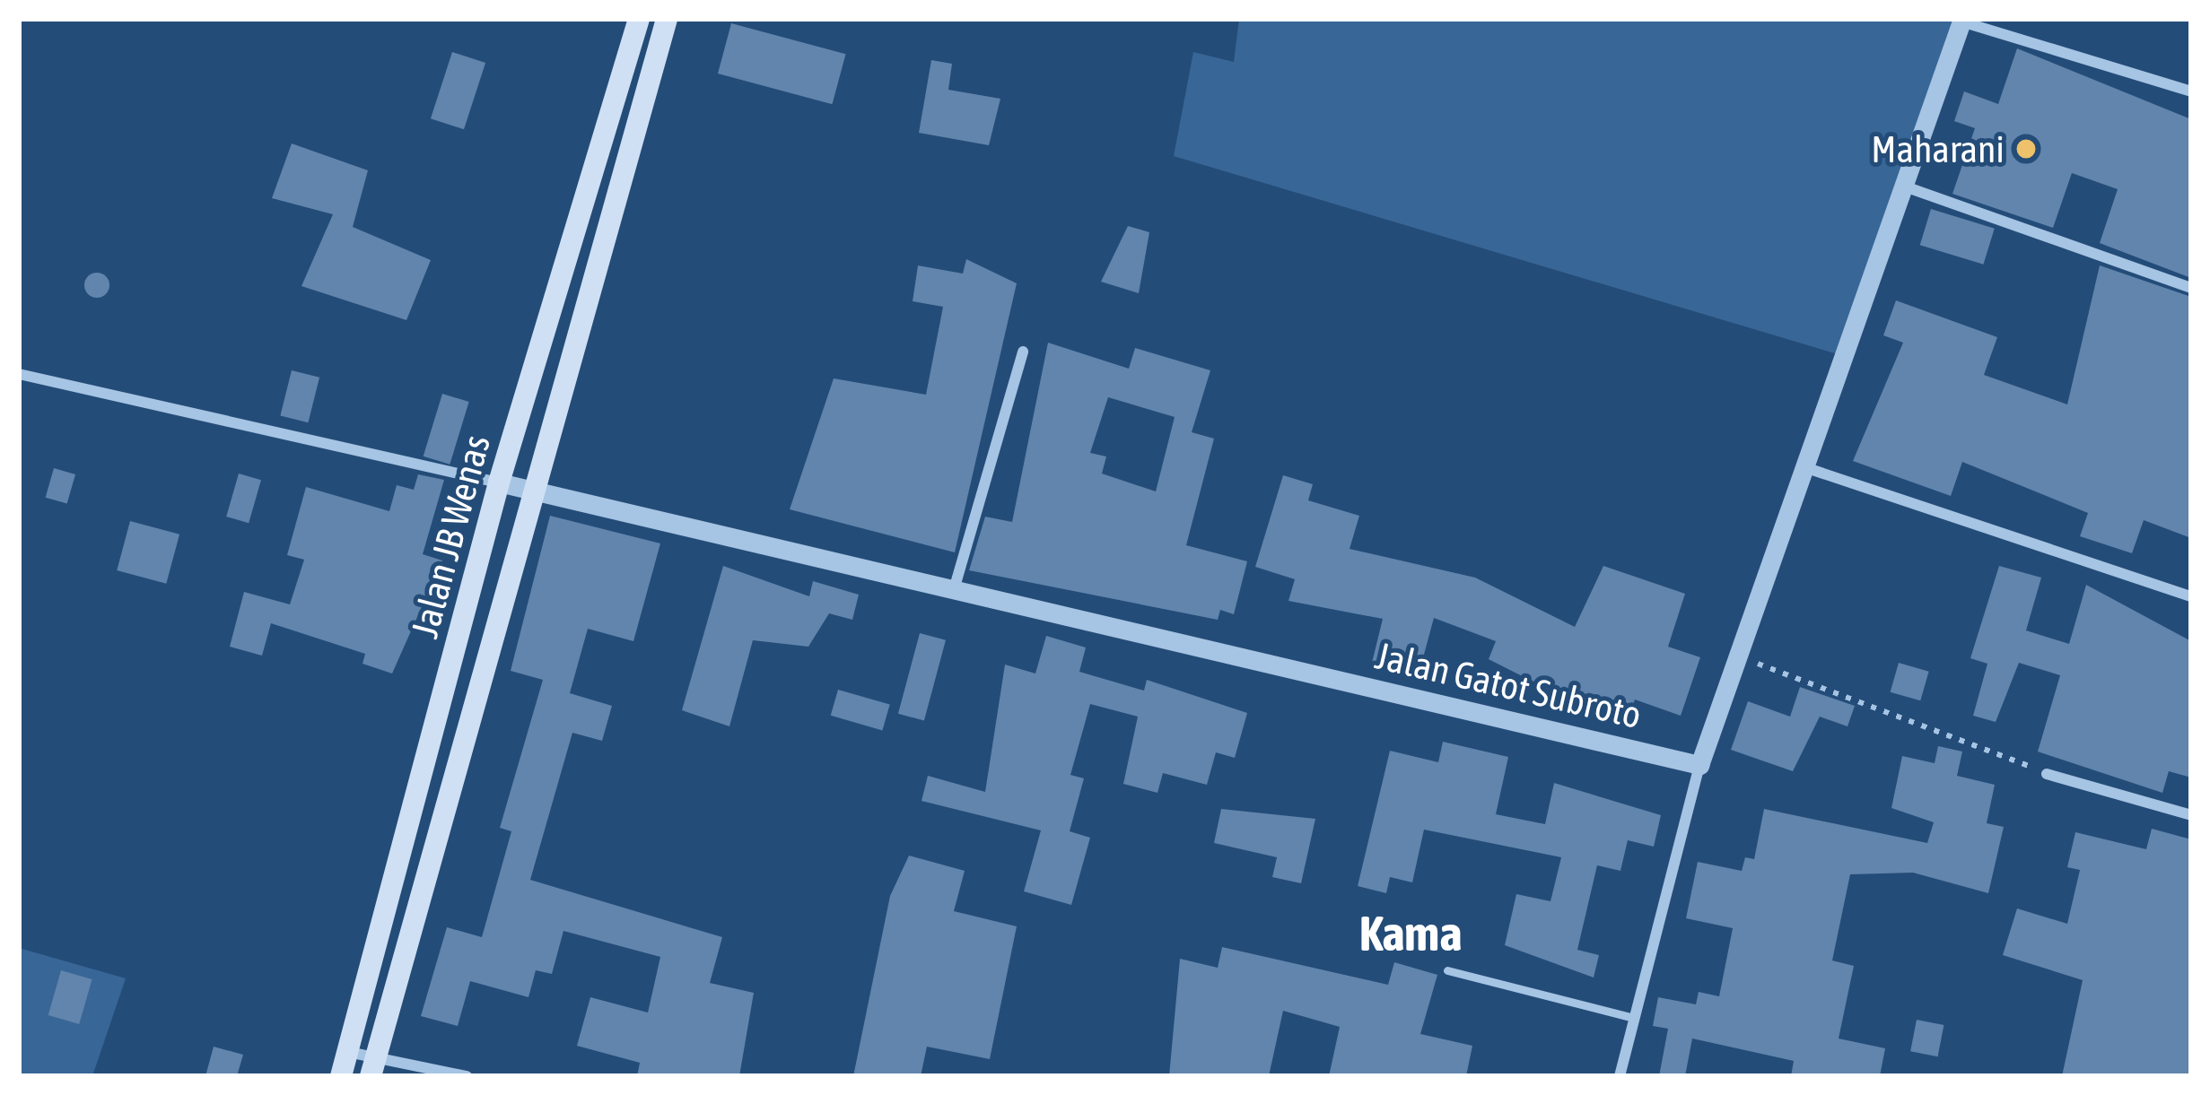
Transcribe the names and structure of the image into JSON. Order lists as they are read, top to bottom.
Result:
{
  "streets": {
    "main road": ["Jalan JB Wenas"],
    "street": ["Jalan Gatot Subroto"]
  },
  "crossings": [
    ["Jalan JB Wenas", "Jalan Gatot Subroto"]
  ],
  "districts": ["Kama"],
  "places": ["Maharani"]
}
